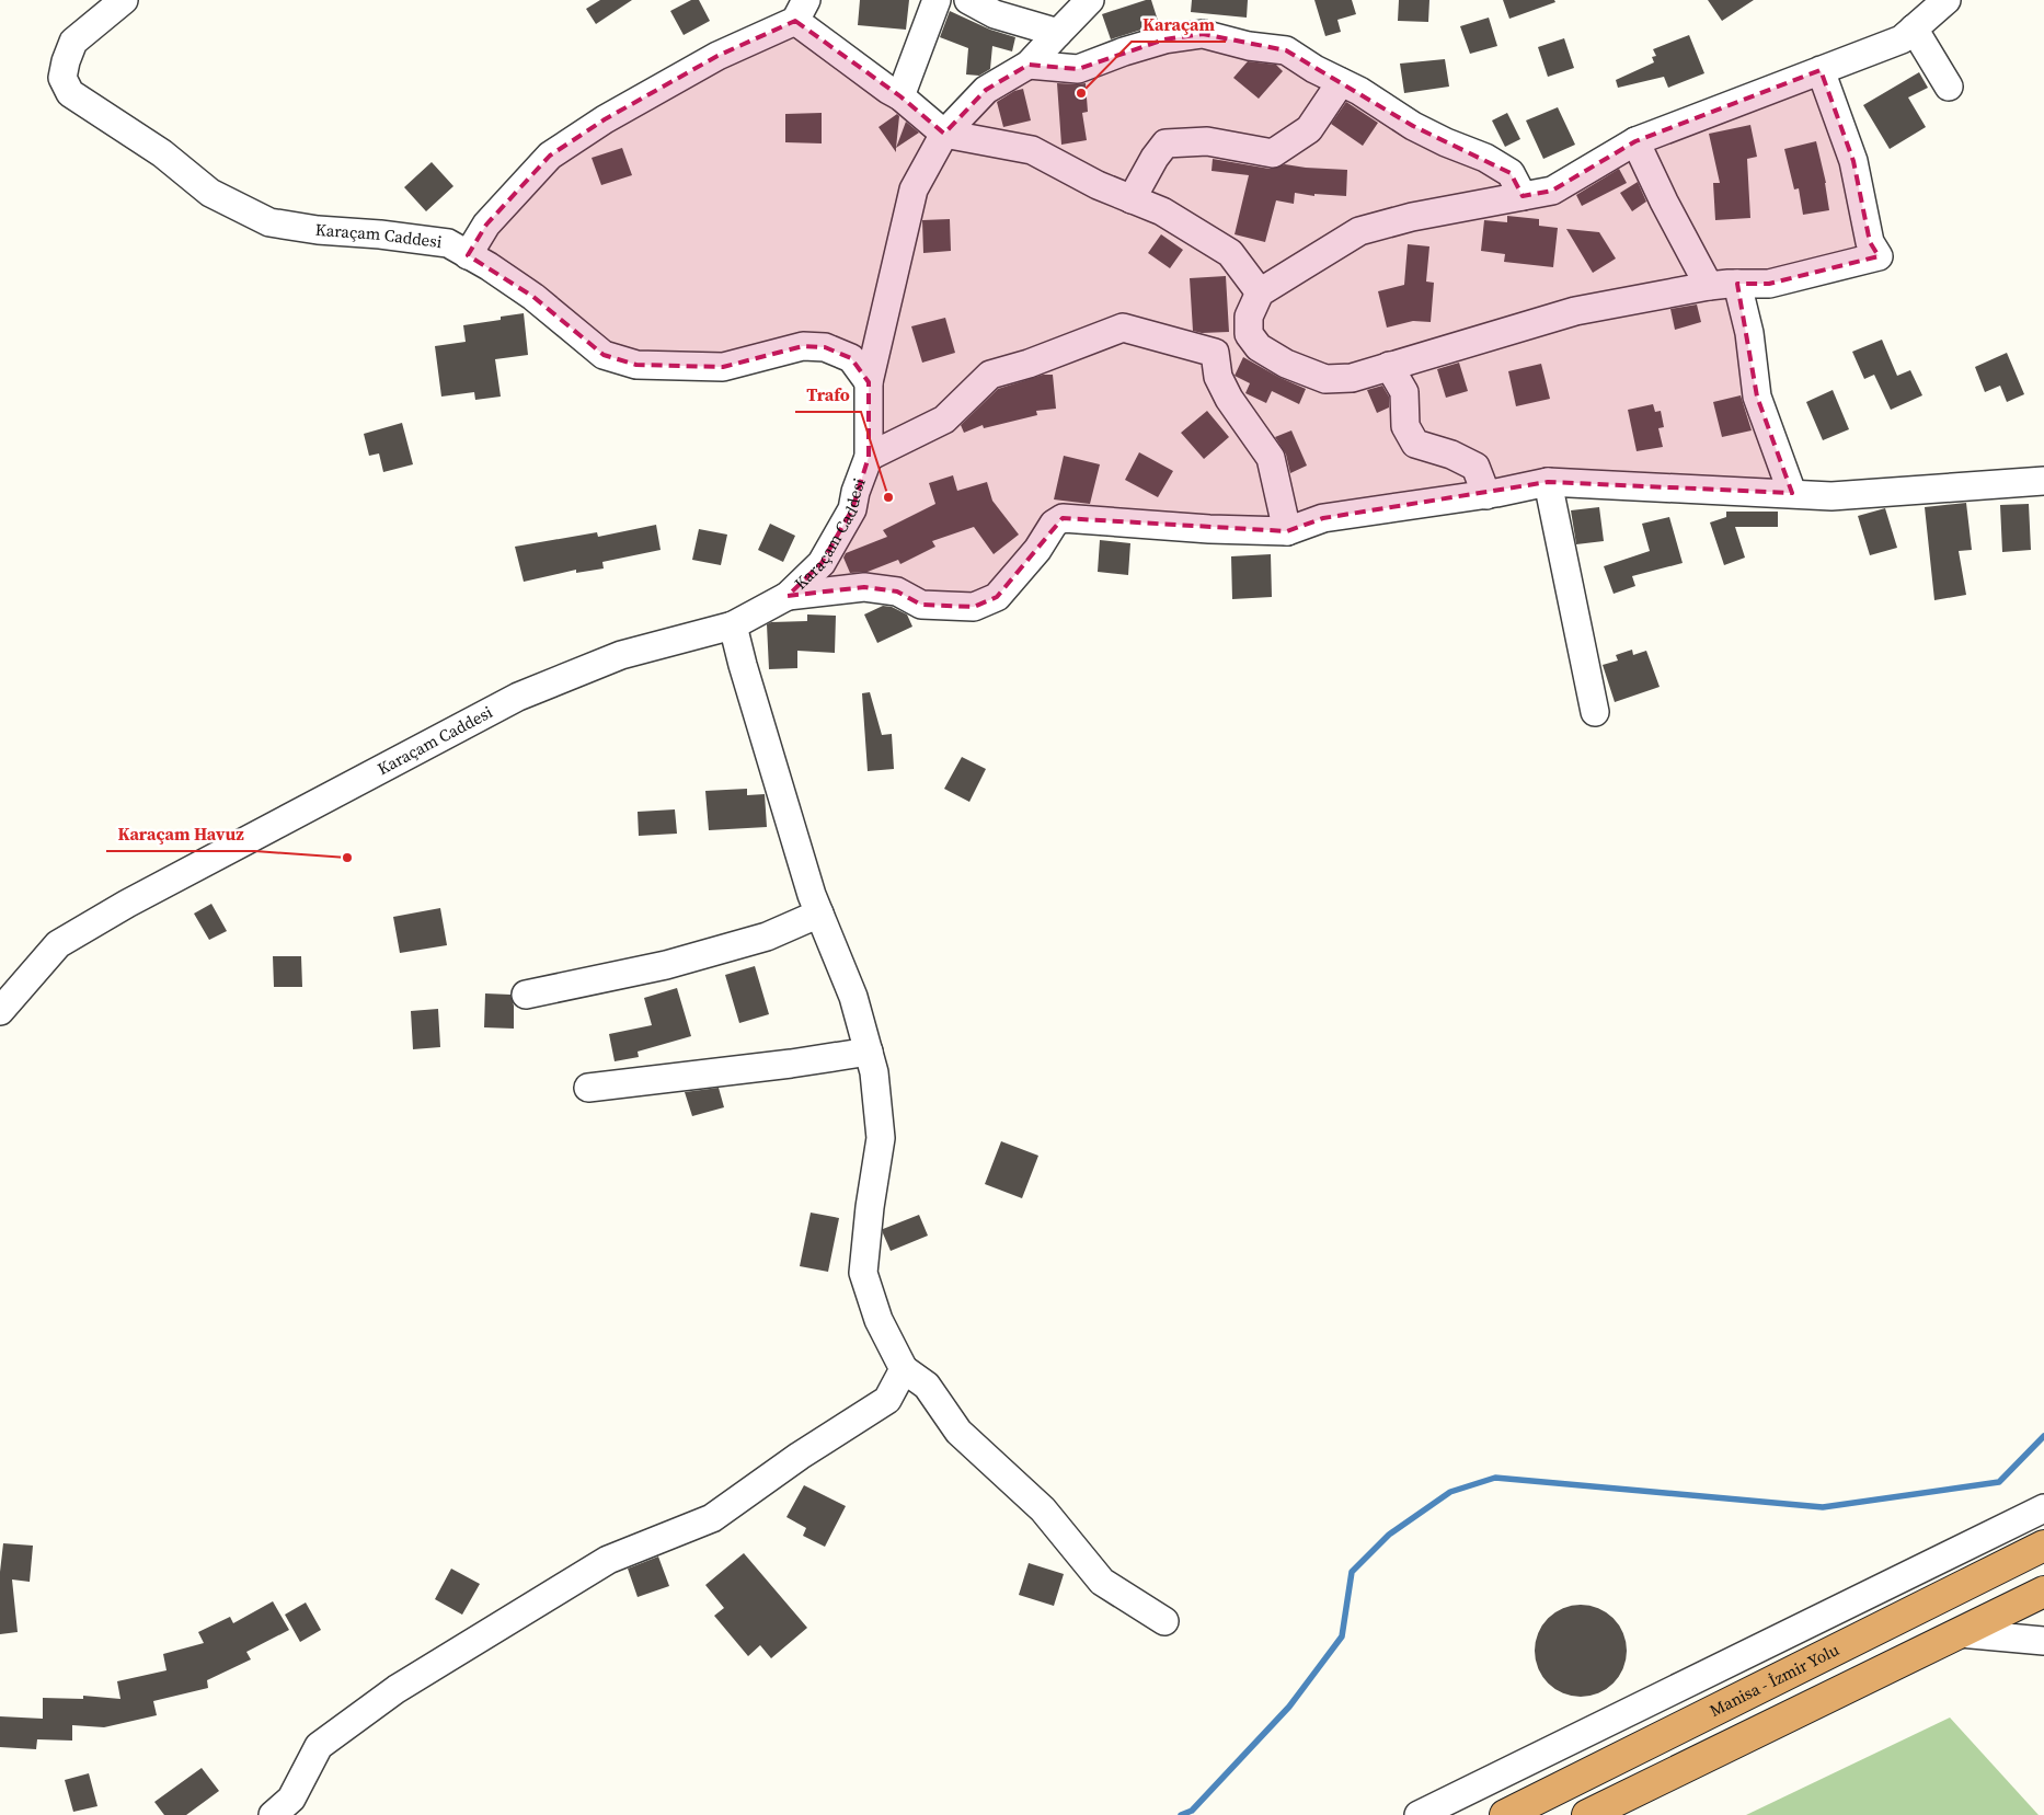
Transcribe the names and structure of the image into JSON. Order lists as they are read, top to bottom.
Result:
{
  "streets": {
    "highway": ["Manisa - İzmir Yolu"],
    "street": ["Karaçam Caddesi"]
  },
  "places": ["Karaçam", "Trafo", "Karaçam Havuz"]
}
